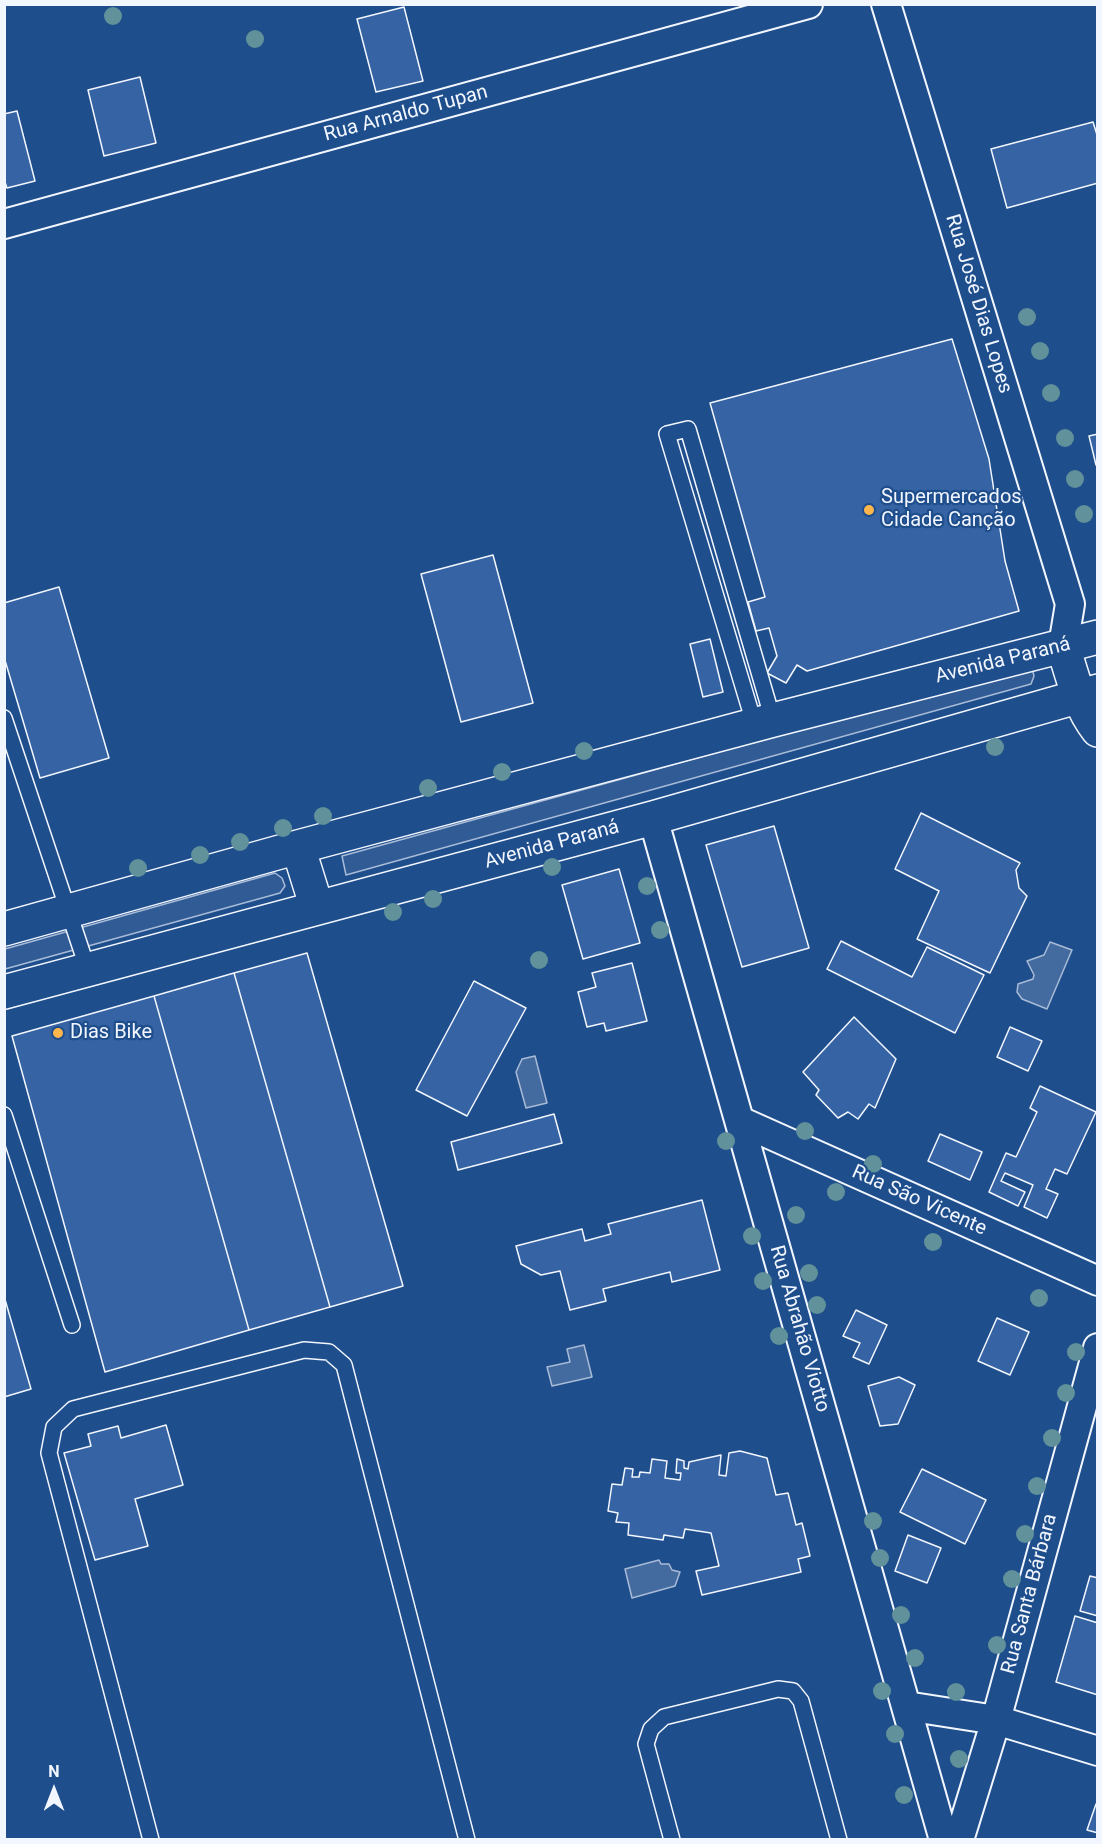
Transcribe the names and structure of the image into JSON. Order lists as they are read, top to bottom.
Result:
{
  "streets": {
    "main road": ["Avenida Paraná"],
    "street": [
      "Rua Arnaldo Tupan",
      "Rua José Dias Lopes",
      "Rua São Vicente",
      "Rua Abrahão Viotto",
      "Rua Santa Bárbara"
    ]
  },
  "crossings": [
    ["Rua José Dias Lopes", "Avenida Paraná"],
    ["Avenida Paraná", "Rua Abrahão Viotto"],
    ["Rua São Vicente", "Rua Abrahão Viotto"]
  ],
  "places": ["Supermercados Cidade Canção", "Dias Bike"],
  "north": "top"
}
